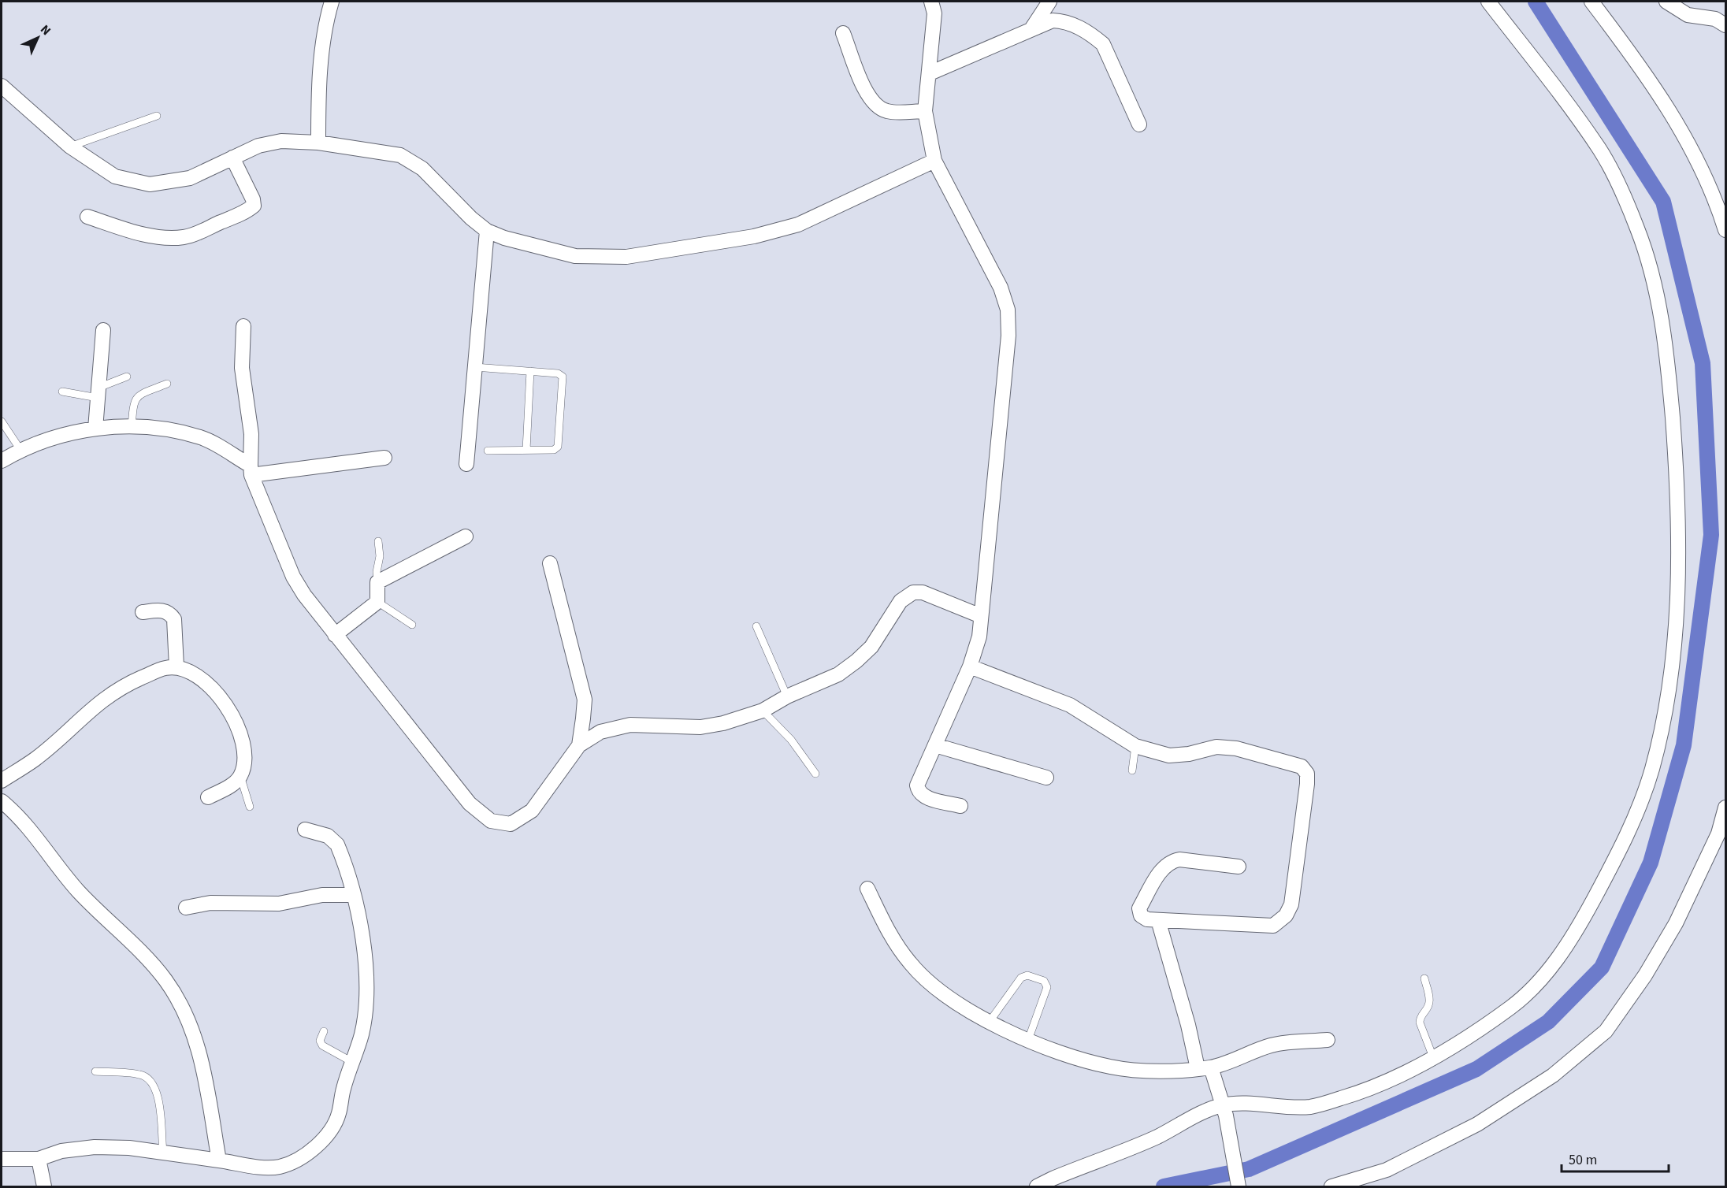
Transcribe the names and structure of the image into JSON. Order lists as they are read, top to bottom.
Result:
{
  "scale_bar": "50 m",
  "north": "top right"
}
